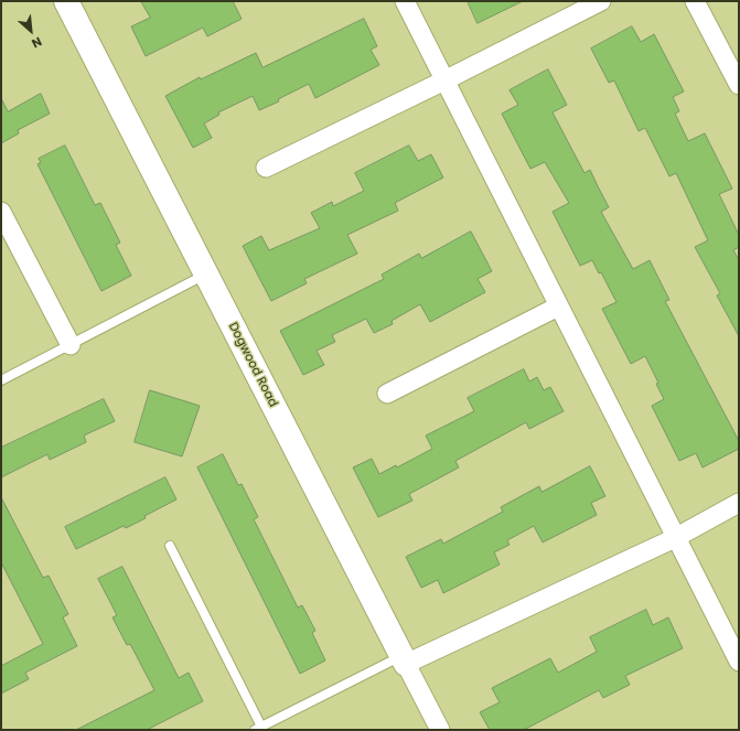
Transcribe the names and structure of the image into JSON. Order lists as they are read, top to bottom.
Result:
{
  "streets": {
    "street": ["Dogwood Road"]
  },
  "north": "bottom right"
}
